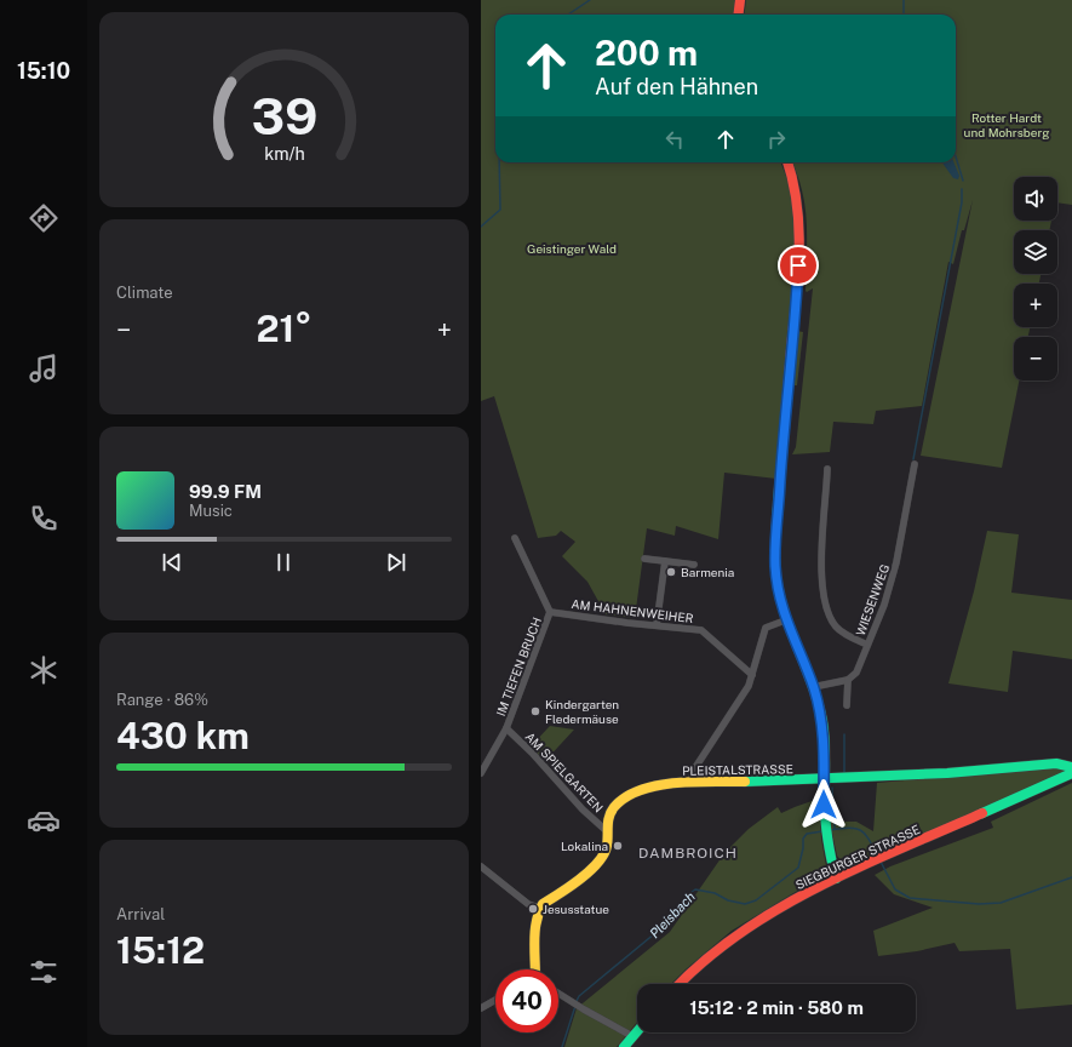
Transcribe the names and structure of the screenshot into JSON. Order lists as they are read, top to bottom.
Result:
{
  "streets": {
    "street": [
      "WIESENWEG",
      "AM HAHNENWEIHER",
      "IM TIEFEN BRUCH",
      "PLEISTALSTRASSE",
      "AM SPIELGARTEN",
      "SIEGBURGER STRASSE"
    ]
  },
  "crossings": [
    ["AM HAHNENWEIHER", "IM TIEFEN BRUCH"],
    ["IM TIEFEN BRUCH", "AM SPIELGARTEN"],
    ["PLEISTALSTRASSE", "AM SPIELGARTEN"]
  ],
  "districts": ["DAMBROICH"],
  "water": ["Pleisbach"],
  "parks": ["Rotter Hardt und Mohrsberg", "Geistinger Wald"],
  "places": [
    "Barmenia",
    "Kindergarten Fledermäuse",
    "Lokalina",
    "Jesusstatue"
  ],
  "page": {
    "tabs": "15:10",
    "turn": ["200 m", "Auf den Hähnen"],
    "map_buttons": ["+", "−"],
    "tile": [
      "Climate",
      ["Range · 86%", "430 km"],
      ["Arrival", "15:12"]
    ],
    "heat": ["−", "21°", "+"],
    "song": ["99.9 FM", "Music"],
    "limit": "40",
    "trip": "15:12 · 2 min · 580 m",
    "gauge": ["39", "km/h"]
  }
}
